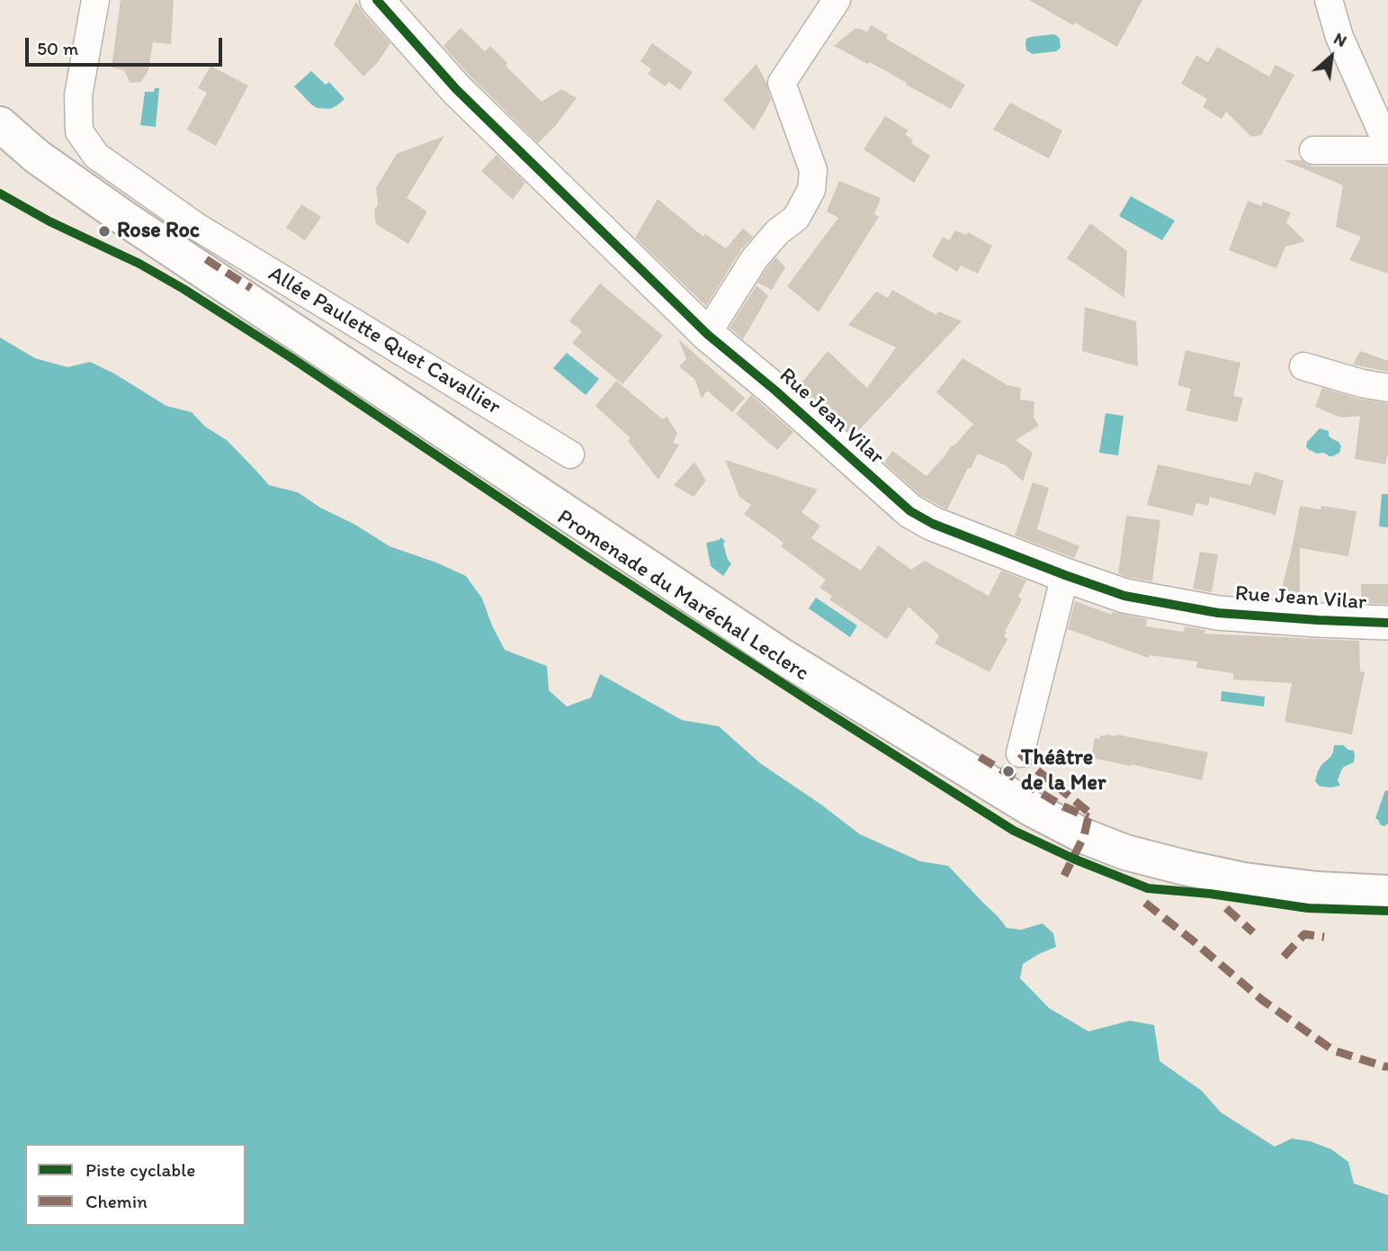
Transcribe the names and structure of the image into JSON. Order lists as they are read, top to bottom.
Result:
{
  "streets": {
    "main road": ["Promenade du Maréchal Leclerc"],
    "street": ["Allée Paulette Quet Cavallier", "Rue Jean Vilar"]
  },
  "places": ["Rose Roc", "Théâtre de la Mer"],
  "legend": ["Piste cyclable", "Chemin"],
  "scale_bar": "50 m",
  "north": "top right"
}
